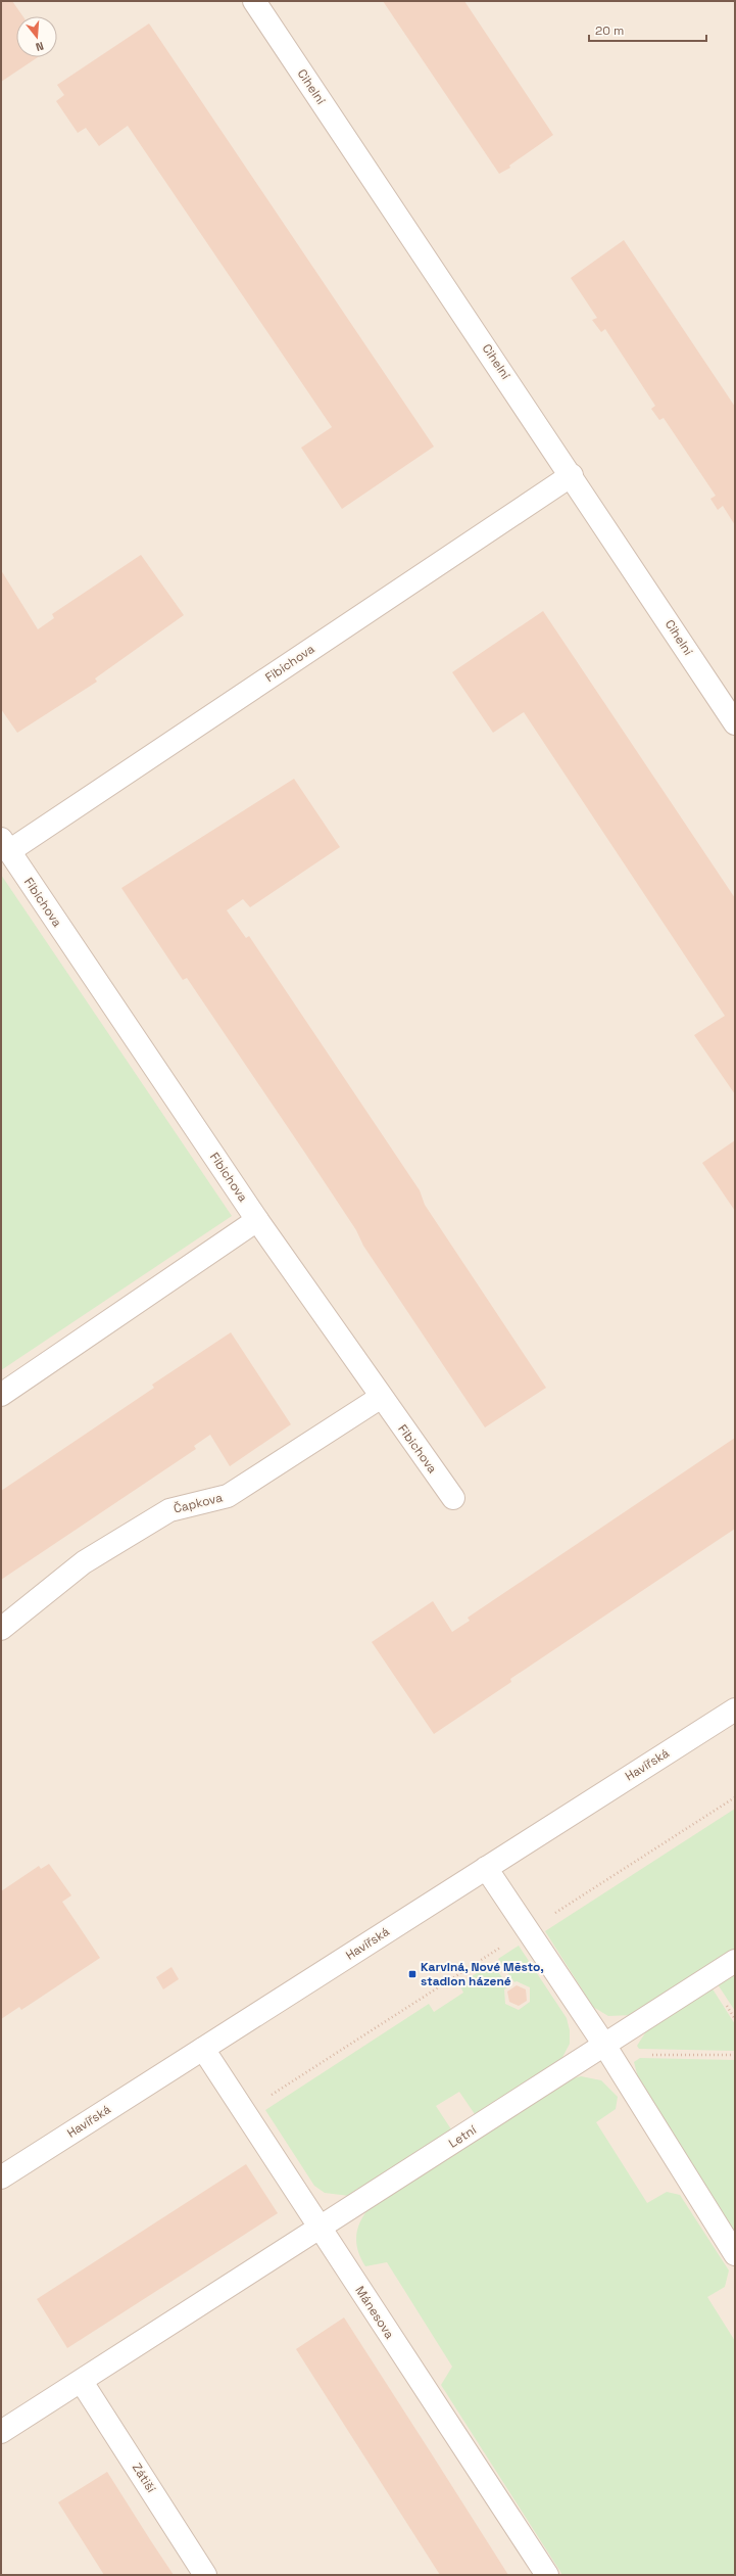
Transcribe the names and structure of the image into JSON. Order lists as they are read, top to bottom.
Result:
{
  "streets": {
    "street": [
      "Cihelní",
      "Fibichova",
      "Čapkova",
      "Havířská",
      "Letní",
      "Mánesova",
      "Zátiší"
    ]
  },
  "crossings": [
    ["Cihelní", "Fibichova"],
    ["Fibichova", "Čapkova"],
    ["Havířská", "Mánesova"],
    ["Letní", "Mánesova"],
    ["Letní", "Zátiší"]
  ],
  "places": {
    "transit": ["Karviná, Nové Město, stadion házené"]
  },
  "scale_bar": "20 m",
  "north": "bottom"
}
